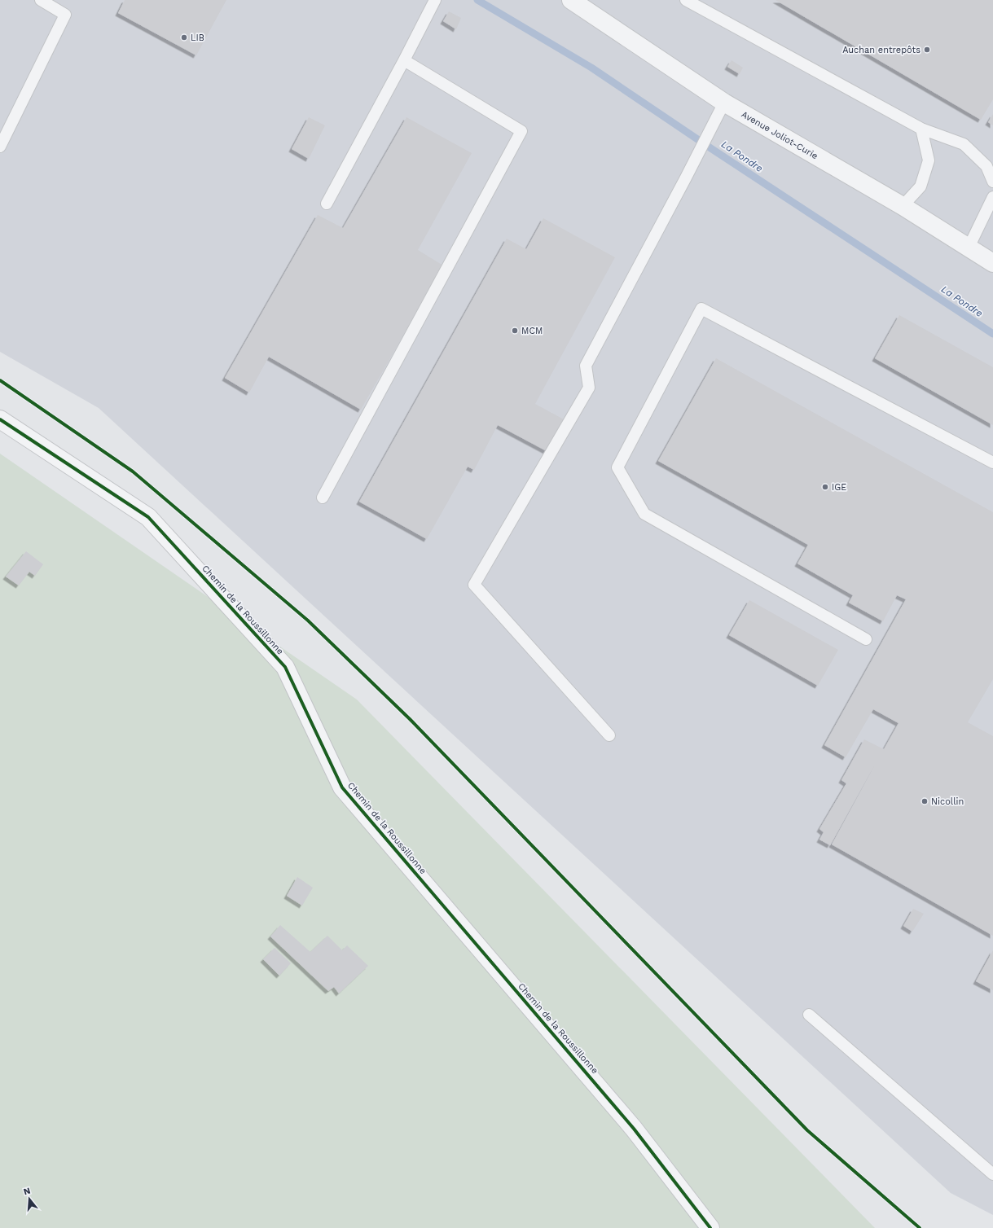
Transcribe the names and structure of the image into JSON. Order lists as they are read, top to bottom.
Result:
{
  "streets": {
    "street": ["Avenue Joliot-Curie", "Chemin de la Roussillonne"]
  },
  "water": ["La Pondre"],
  "places": [
    "LIB",
    "Auchan entrepôts",
    "MCM",
    "IGE",
    "Nicollin"
  ],
  "north": "top"
}
